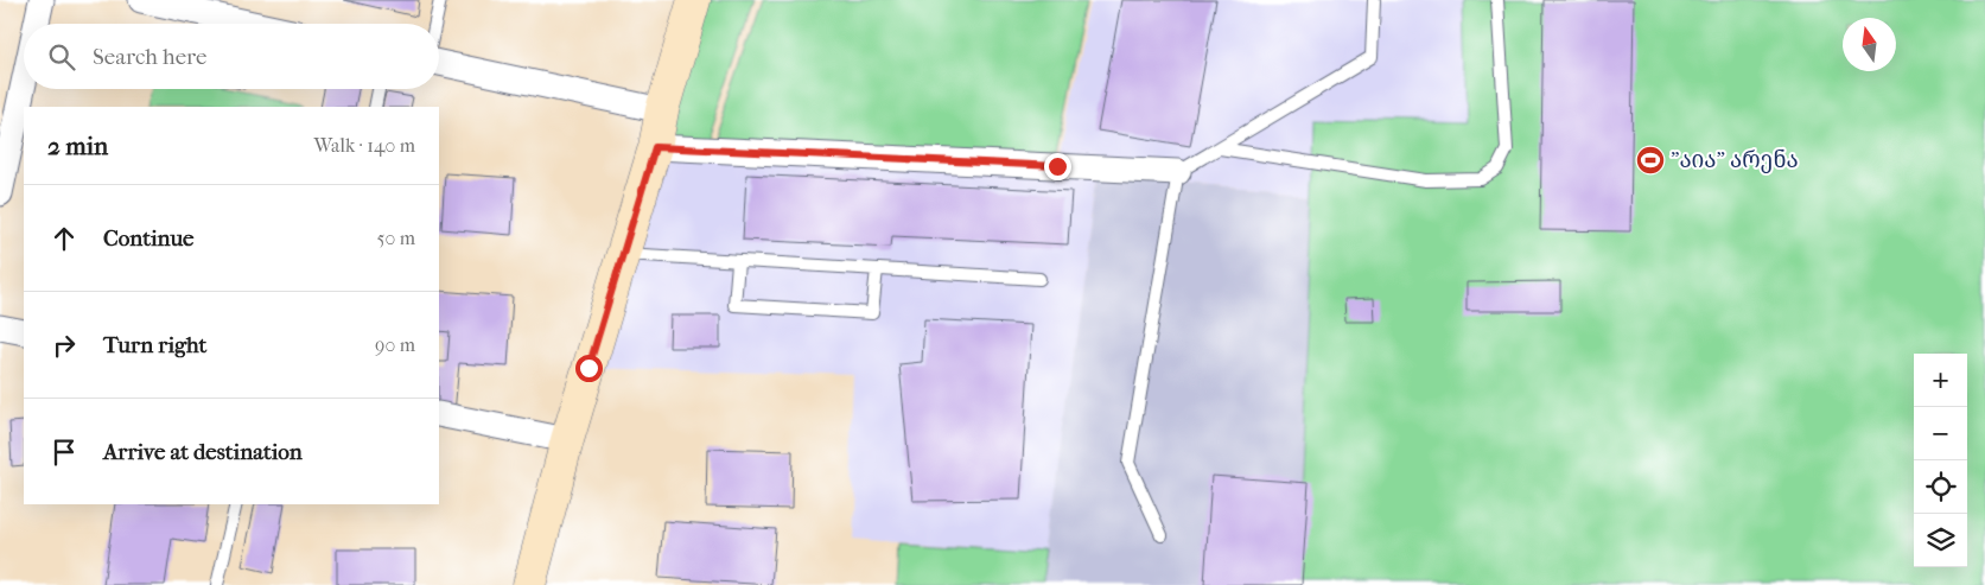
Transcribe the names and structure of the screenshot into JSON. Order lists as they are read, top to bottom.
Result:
{
  "places": {
    "sports": ["\"აია\" არენა"]
  },
  "north": "top",
  "page": {
    "search": "Search here",
    "heading": ["2 min", "Walk · 140 m"],
    "list": [
      ["Continue", "50 m"],
      ["Turn right", "90 m"],
      "Arrive at destination"
    ],
    "map_buttons": ["+", "−"]
  }
}
